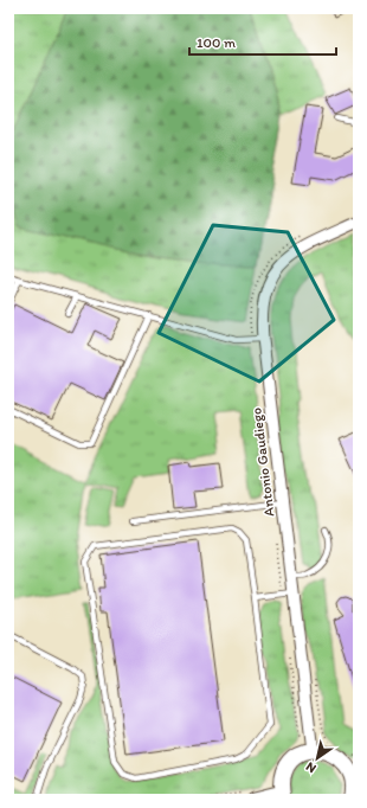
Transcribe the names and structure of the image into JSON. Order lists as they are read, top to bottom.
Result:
{
  "streets": {
    "street": ["Antonio Gaudiego"]
  },
  "scale_bar": "100 m",
  "north": "bottom left"
}
